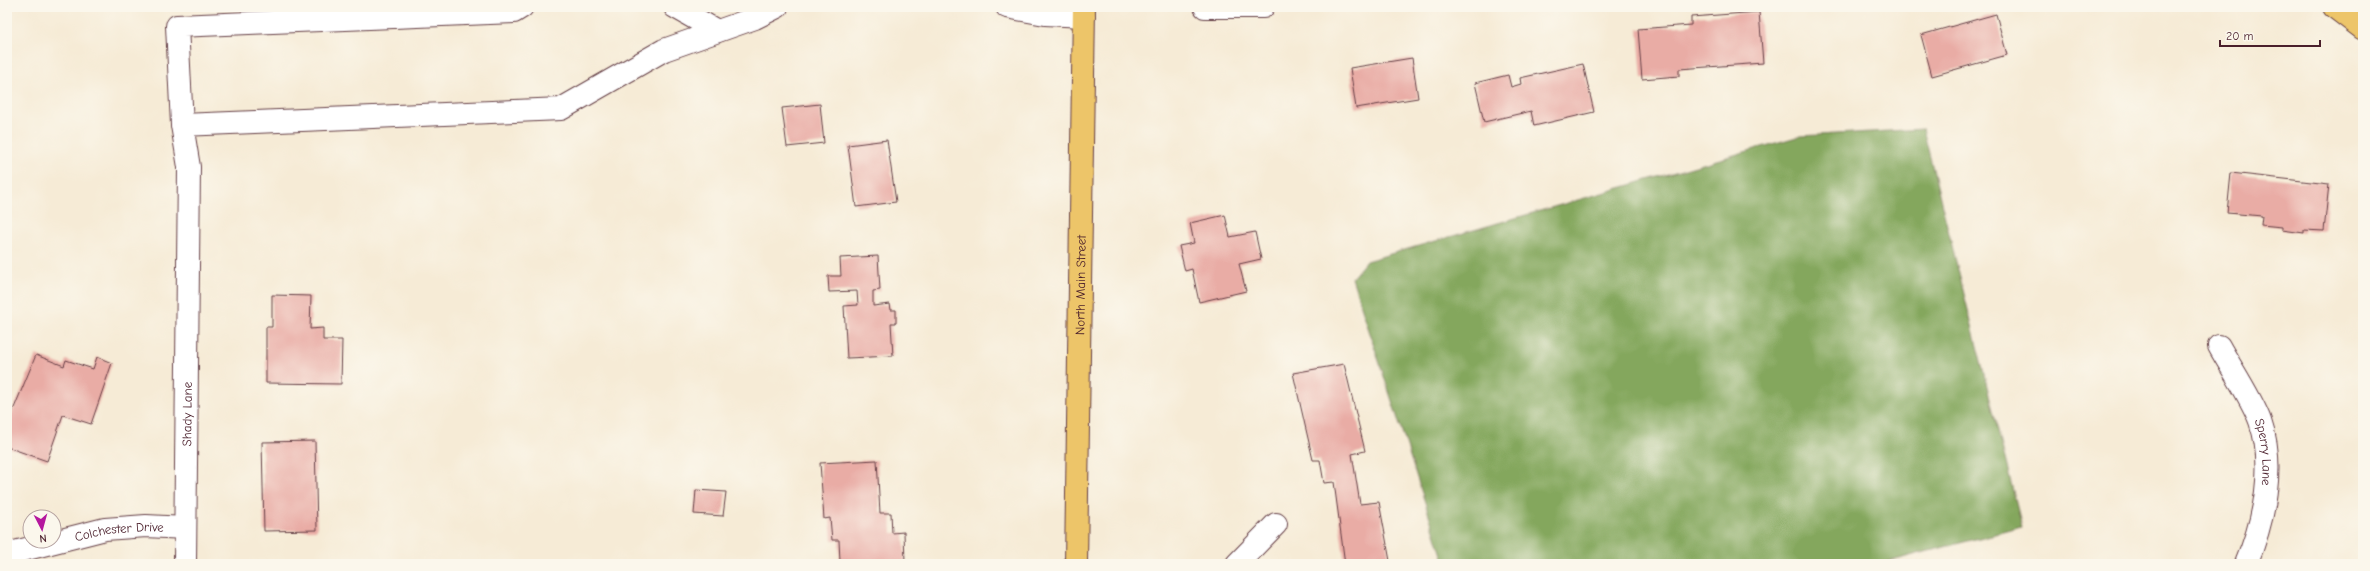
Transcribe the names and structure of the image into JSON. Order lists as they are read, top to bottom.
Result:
{
  "streets": {
    "main road": ["North Main Street"],
    "street": ["Shady Lane", "Sperry Lane", "Colchester Drive"]
  },
  "crossings": [
    ["Shady Lane", "Colchester Drive"]
  ],
  "scale_bar": "20 m",
  "north": "bottom"
}
